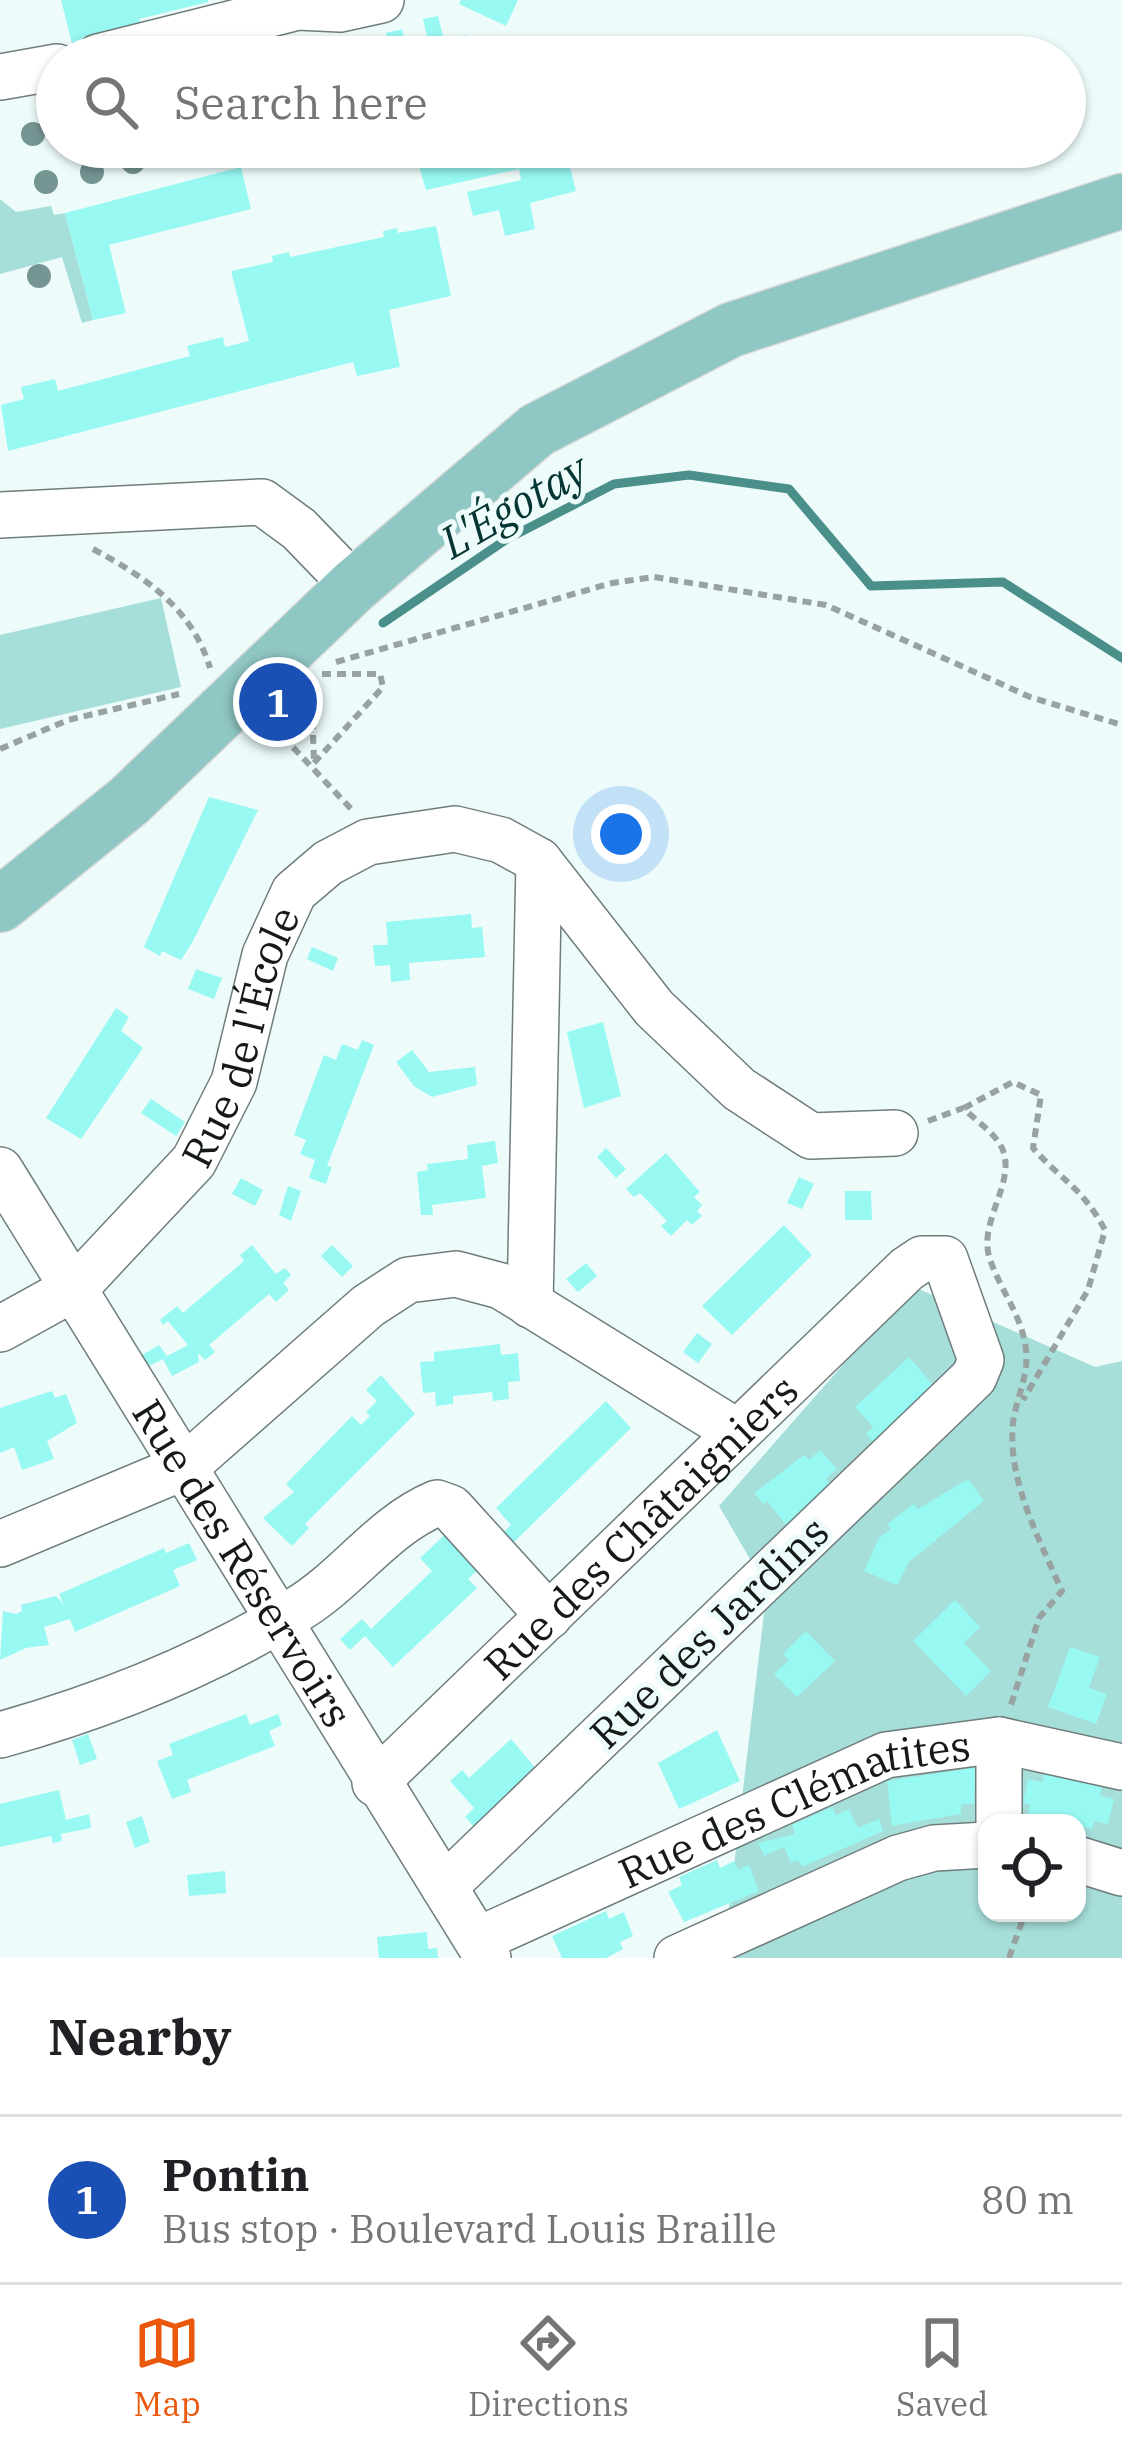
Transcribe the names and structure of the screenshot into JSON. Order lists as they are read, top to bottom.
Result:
{
  "streets": {
    "street": [
      "Rue de l'École",
      "Rue des Châtaigniers",
      "Rue des Réservoirs",
      "Rue des Jardins",
      "Rue des Clématites"
    ]
  },
  "crossings": [
    ["Rue de l'École", "Rue des Réservoirs"],
    ["Rue des Châtaigniers", "Rue des Réservoirs"],
    ["Rue des Châtaigniers", "Rue des Jardins"],
    ["Rue des Réservoirs", "Rue des Jardins"],
    ["Rue des Réservoirs", "Rue des Clématites"]
  ],
  "water": ["L'Égotay"],
  "page": {
    "search": "Search here",
    "pins": "1",
    "heading": "Nearby",
    "list": [
      {
        "mark": "1",
        "name": "Pontin",
        "note": "Bus stop · Boulevard Louis Braille",
        "value": "80 m"
      }
    ],
    "nav": ["Map", "Directions", "Saved"]
  }
}
